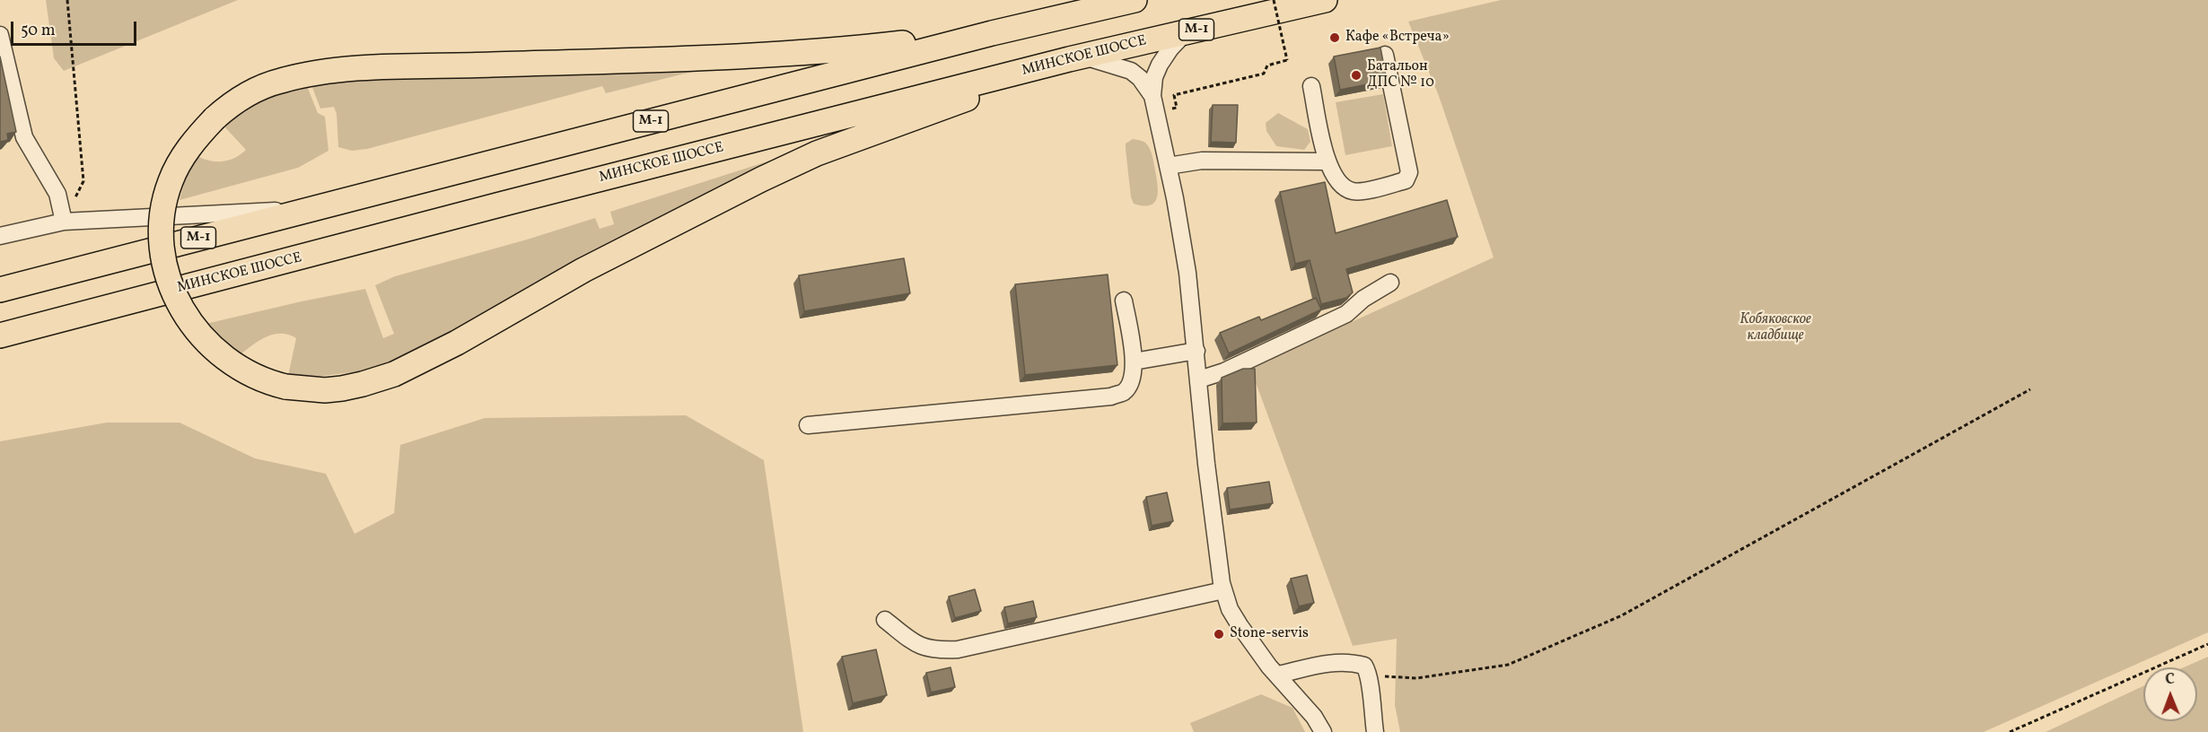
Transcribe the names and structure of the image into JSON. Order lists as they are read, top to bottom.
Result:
{
  "streets": {
    "highway": ["М-1", "МИНСКОЕ ШОССЕ"]
  },
  "parks": ["Кобяковское кладбище"],
  "places": ["Кафе «Встреча»", "Батальон ДПС № 10", "Stone-servis"],
  "scale_bar": "50 m",
  "north": "top"
}
